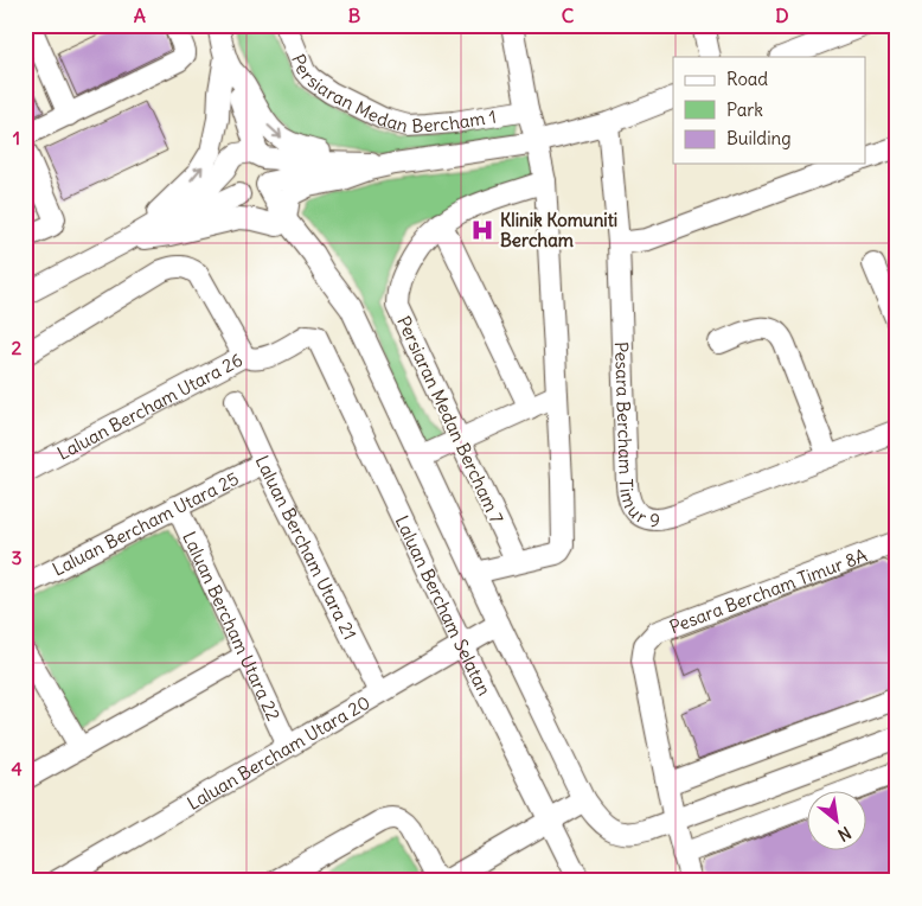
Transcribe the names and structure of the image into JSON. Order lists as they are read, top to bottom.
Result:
{
  "streets": {
    "street": [
      "Persiaran Medan Bercham 1",
      "Laluan Bercham Utara 26",
      "Persiaran Medan Bercham 7",
      "Pesara Bercham Timur 9",
      "Laluan Bercham Utara 25",
      "Laluan Bercham Utara 21",
      "Pesara Bercham Timur 8A",
      "Laluan Bercham Selatan",
      "Laluan Bercham Utara 22",
      "Laluan Bercham Utara 20"
    ]
  },
  "crossings": [
    ["Laluan Bercham Utara 26", "Laluan Bercham Selatan"],
    ["Laluan Bercham Utara 25", "Laluan Bercham Utara 21"],
    ["Laluan Bercham Utara 25", "Laluan Bercham Utara 22"],
    ["Laluan Bercham Utara 21", "Laluan Bercham Utara 20"],
    ["Laluan Bercham Selatan", "Laluan Bercham Utara 20"],
    ["Laluan Bercham Utara 22", "Laluan Bercham Utara 20"]
  ],
  "places": {
    "hospital": ["Klinik Komuniti Bercham"]
  },
  "legend": ["Road", "Park", "Building"],
  "north": "bottom right",
  "grid": {
    "columns": [
      "A",
      "B",
      "C",
      "D"
    ],
    "rows": [
      "1",
      "2",
      "3",
      "4"
    ]
  }
}
